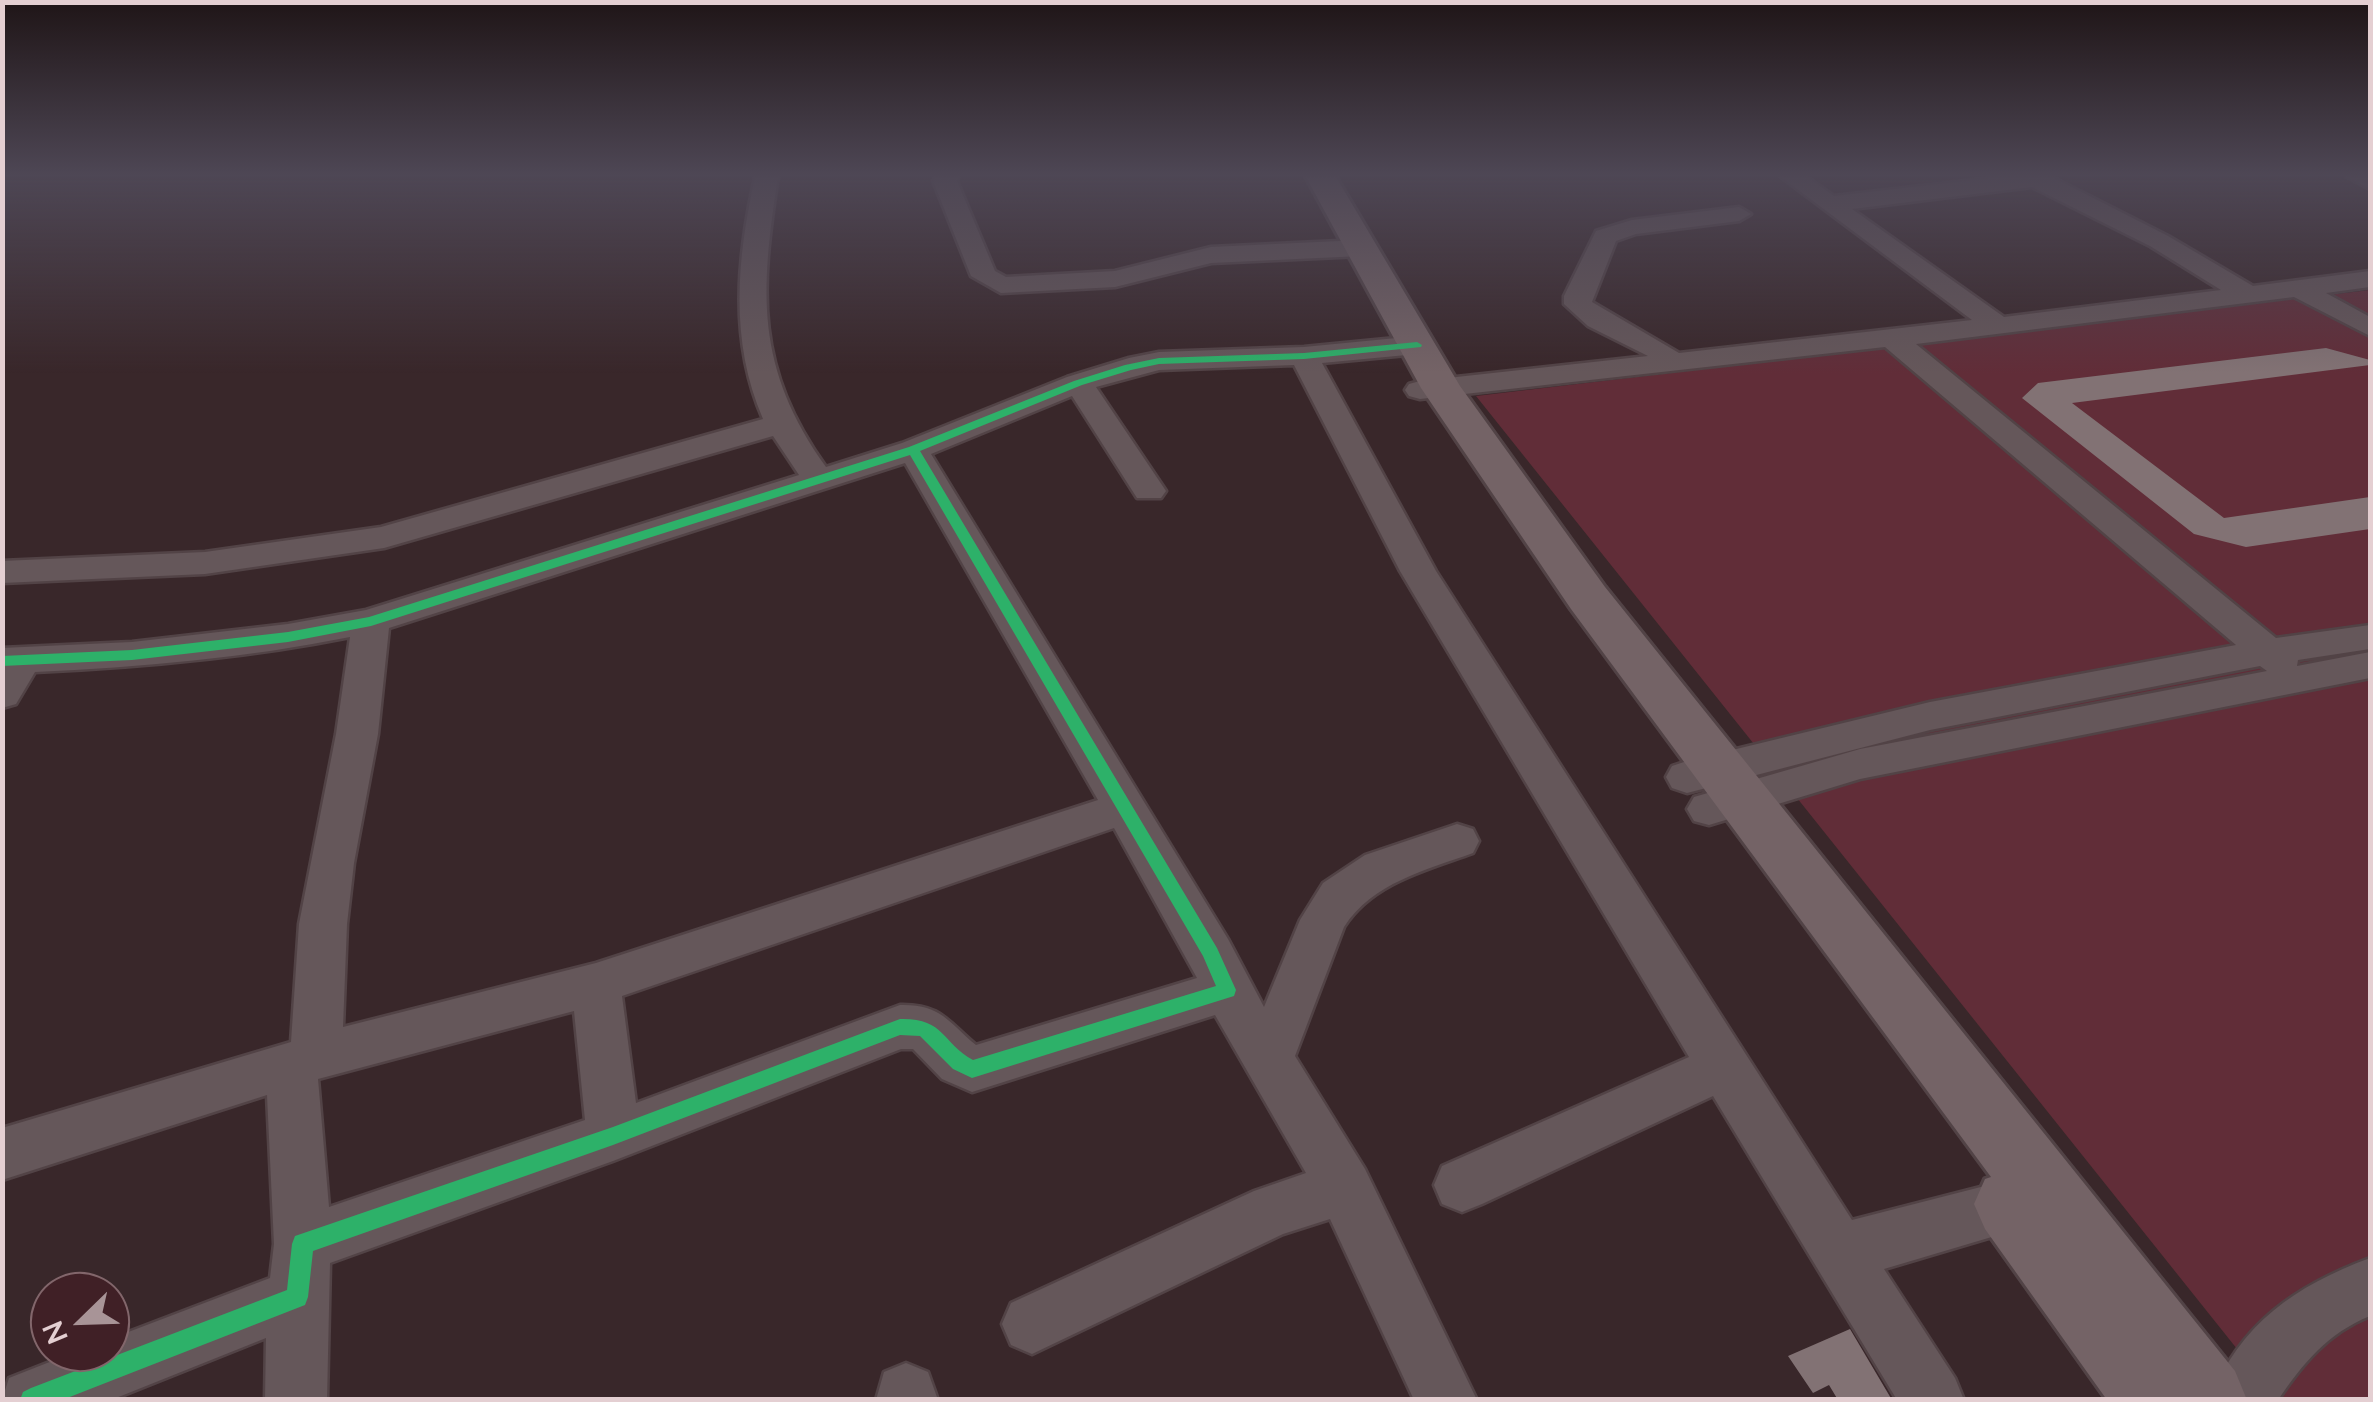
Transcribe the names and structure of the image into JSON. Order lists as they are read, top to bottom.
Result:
{
  "north": "bottom left"
}
